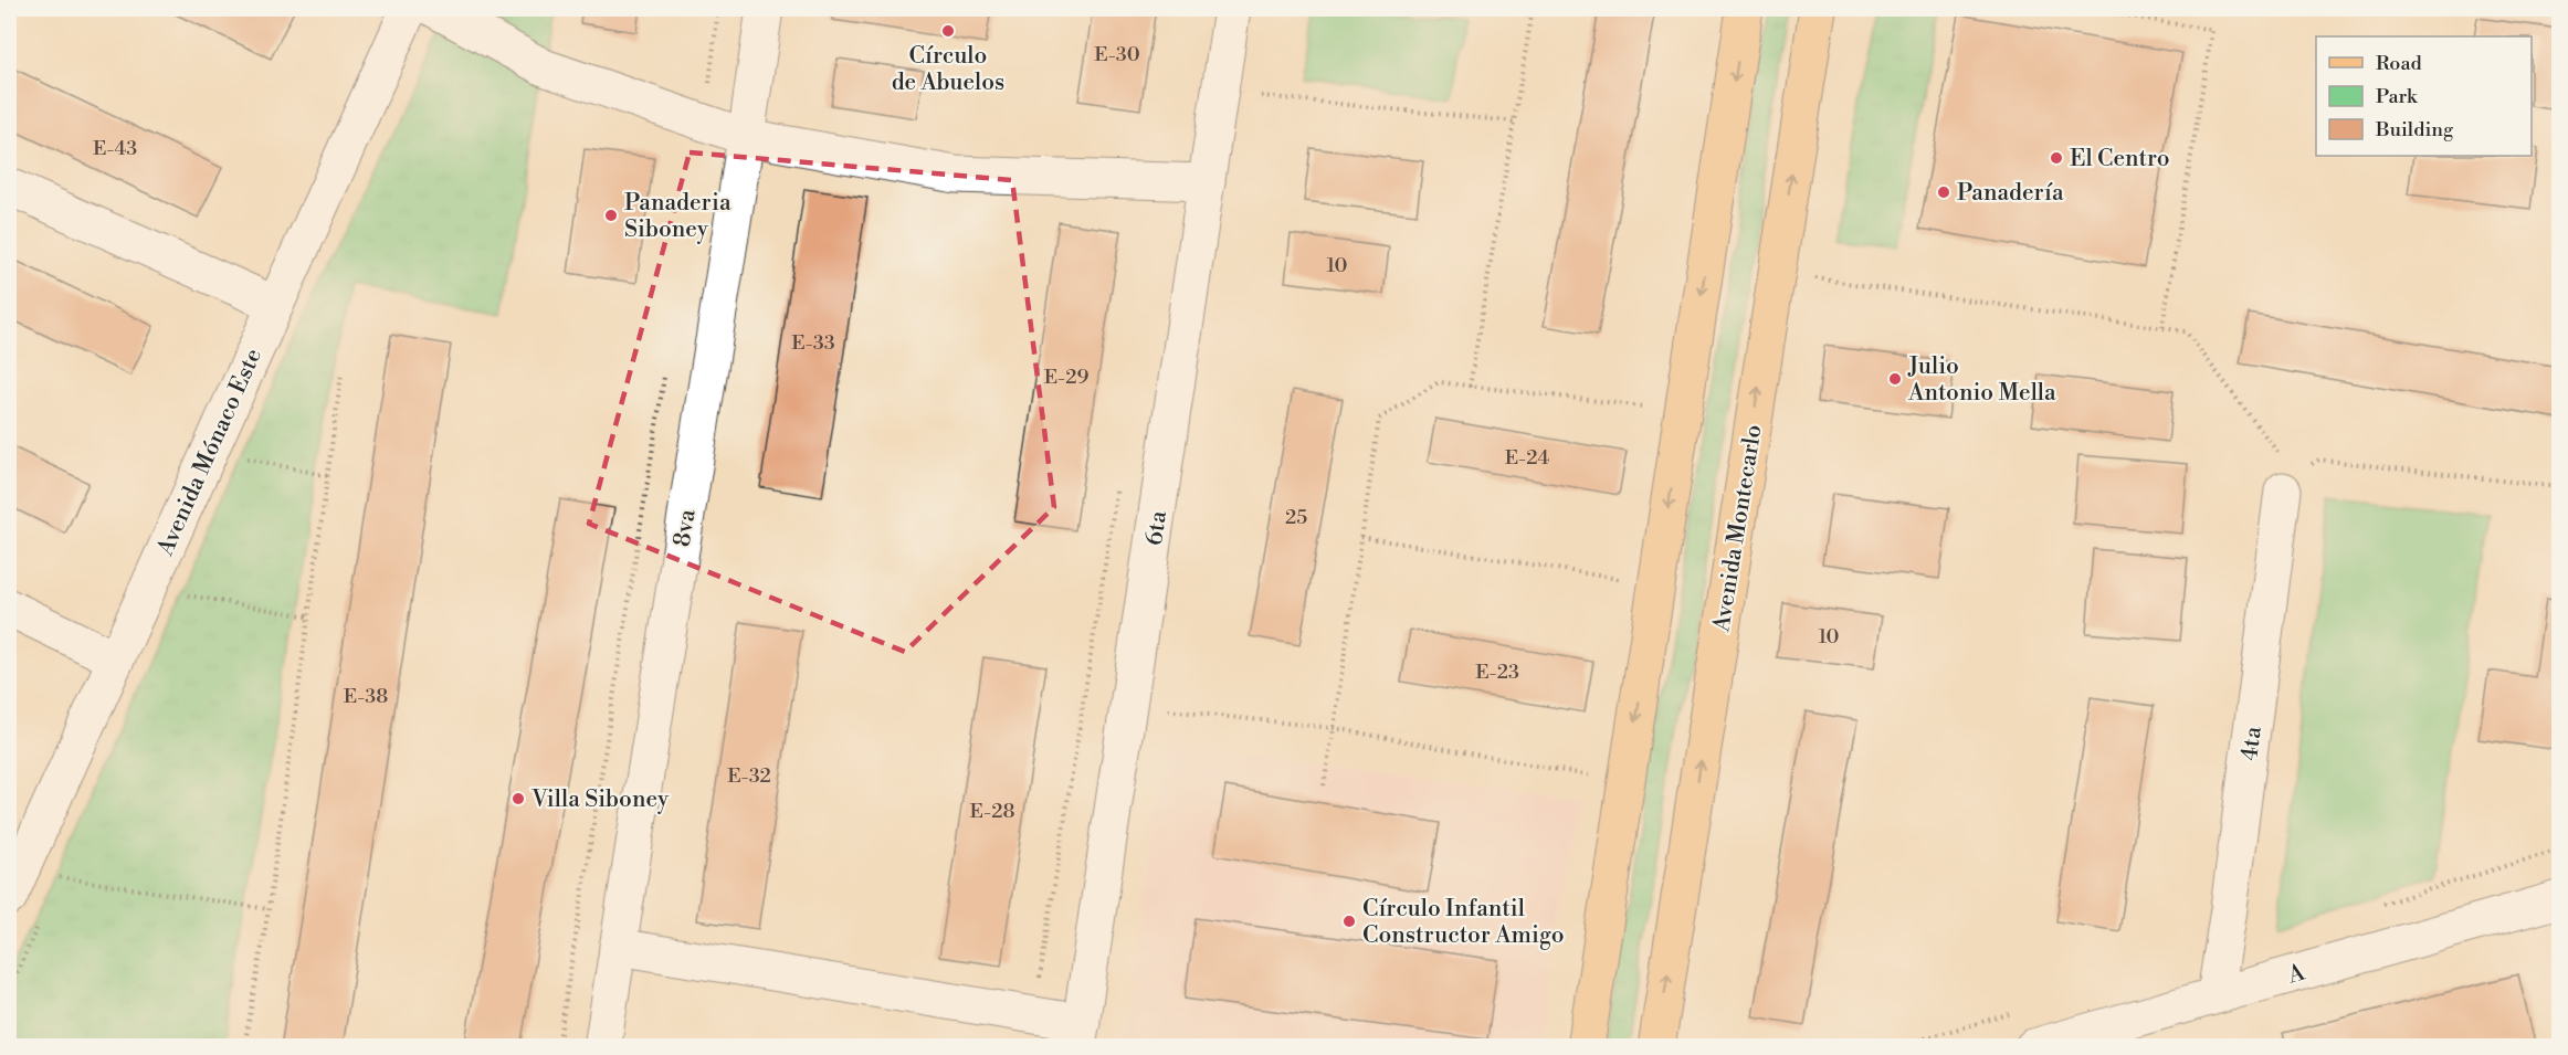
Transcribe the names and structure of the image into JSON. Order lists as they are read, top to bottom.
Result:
{
  "streets": {
    "main road": ["Avenida Montecarlo"],
    "street": [
      "Avenida Mónaco Este",
      "8va",
      "6ta",
      "4ta",
      "A"
    ]
  },
  "crossings": [
    ["4ta", "A"]
  ],
  "places": [
    "Círculo de Abuelos",
    "El Centro",
    "Panadería",
    "Panaderia Siboney",
    "Julio Antonio Mella",
    "Villa Siboney",
    "Círculo Infantil Constructor Amigo"
  ],
  "house_numbers": [
    "E-30",
    "E-43",
    "10",
    "E-33",
    "E-29",
    "E-24",
    "25",
    "10",
    "E-23",
    "E-38",
    "E-32",
    "E-28"
  ],
  "legend": ["Road", "Park", "Building"]
}
